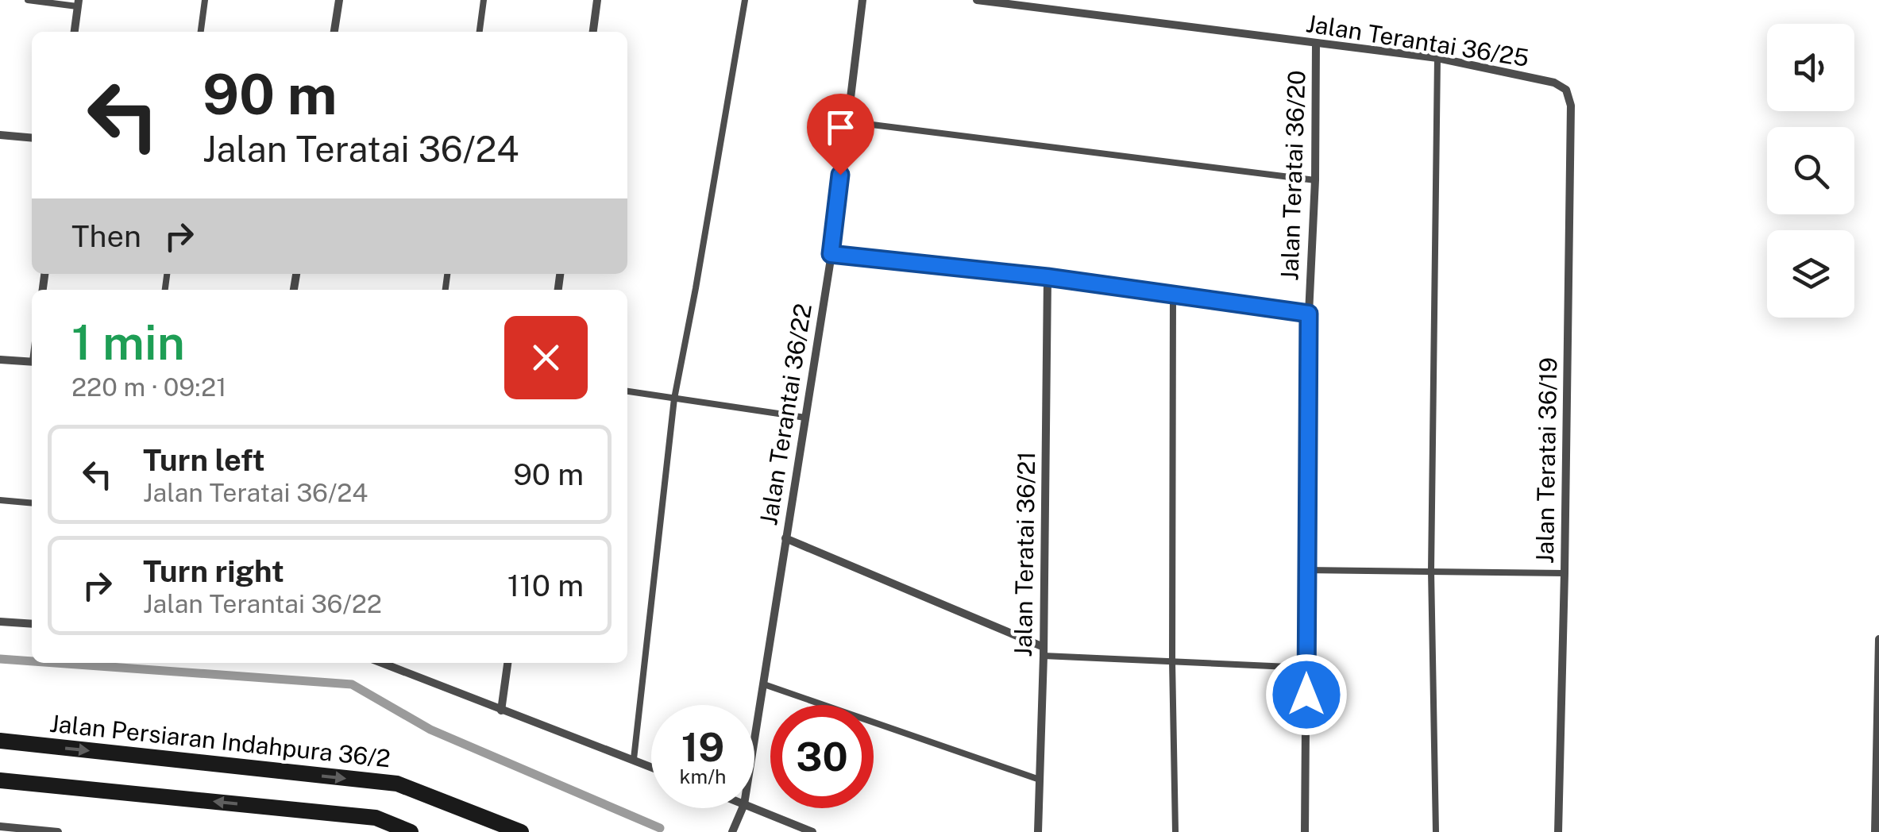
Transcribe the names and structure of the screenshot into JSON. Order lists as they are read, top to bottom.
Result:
{
  "streets": {
    "street": [
      "Jalan Terantai 36/25",
      "Jalan Teratai 36/20",
      "Jalan Terantai 36/22",
      "Jalan Teratai 36/19",
      "Jalan Teratai 36/21",
      "Jalan Persiaran Indahpura 36/2"
    ]
  },
  "crossings": [
    ["Jalan Terantai 36/25", "Jalan Teratai 36/20"],
    ["Jalan Terantai 36/25", "Jalan Teratai 36/19"]
  ],
  "page": {
    "turn": ["90 m", "Jalan Teratai 36/24"],
    "then": "Then",
    "heading": ["1 min", "220 m · 09:21"],
    "list": [
      {
        "name": "Turn left",
        "note": "Jalan Teratai 36/24",
        "value": "90 m"
      },
      {
        "name": "Turn right",
        "note": "Jalan Terantai 36/22",
        "value": "110 m"
      }
    ],
    "speed": "19 km/h",
    "limit": "30"
  }
}
